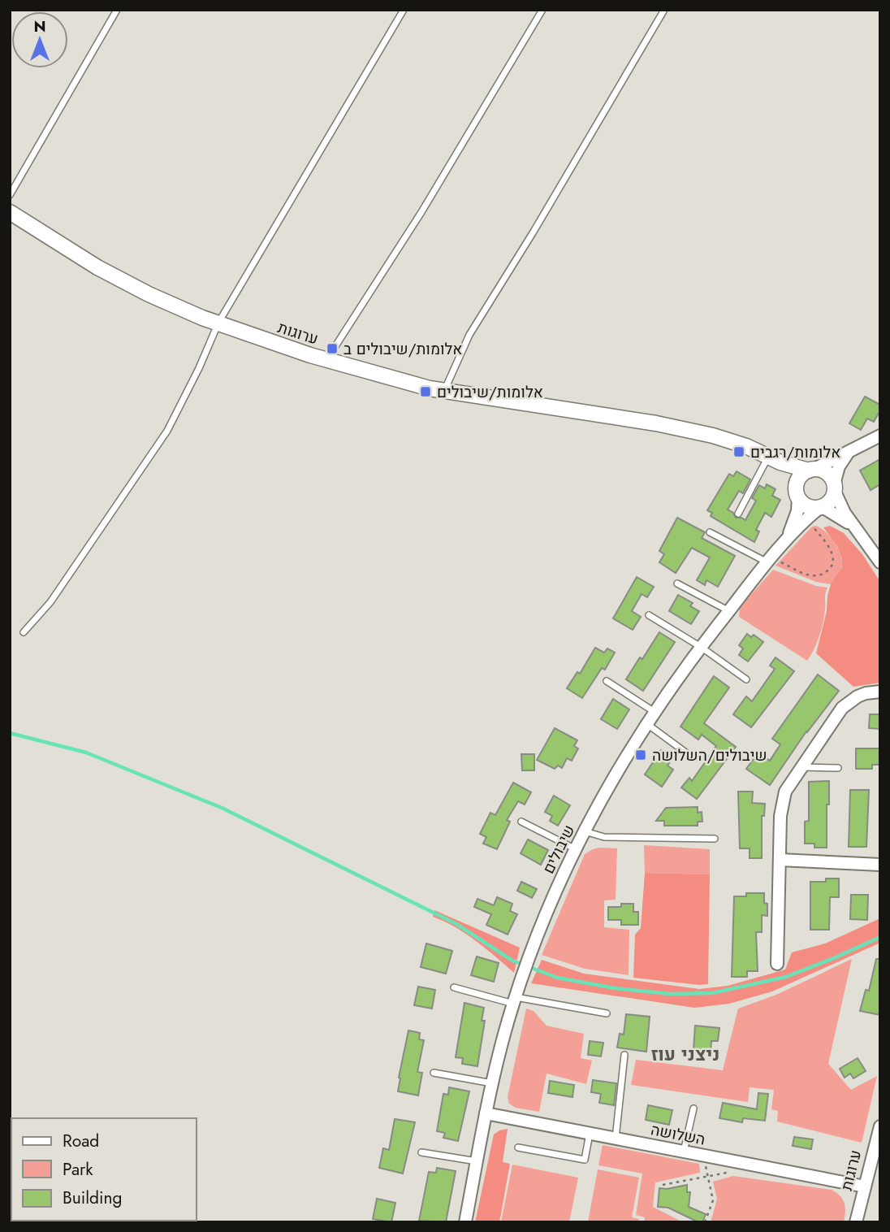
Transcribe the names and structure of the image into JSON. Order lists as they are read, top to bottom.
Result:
{
  "streets": {
    "street": ["ערוגות", "שיבולים", "השלושה"]
  },
  "crossings": [
    ["ערוגות", "שיבולים"],
    ["ערוגות", "השלושה"],
    ["שיבולים", "השלושה"]
  ],
  "districts": ["ניצני עוז"],
  "places": {
    "transit": [
      "אלומות/שיבולים ב",
      "אלומות/שיבולים",
      "אלומות/רגבים",
      "שיבולים/השלושה"
    ]
  },
  "legend": ["Road", "Park", "Building"],
  "north": "top"
}
